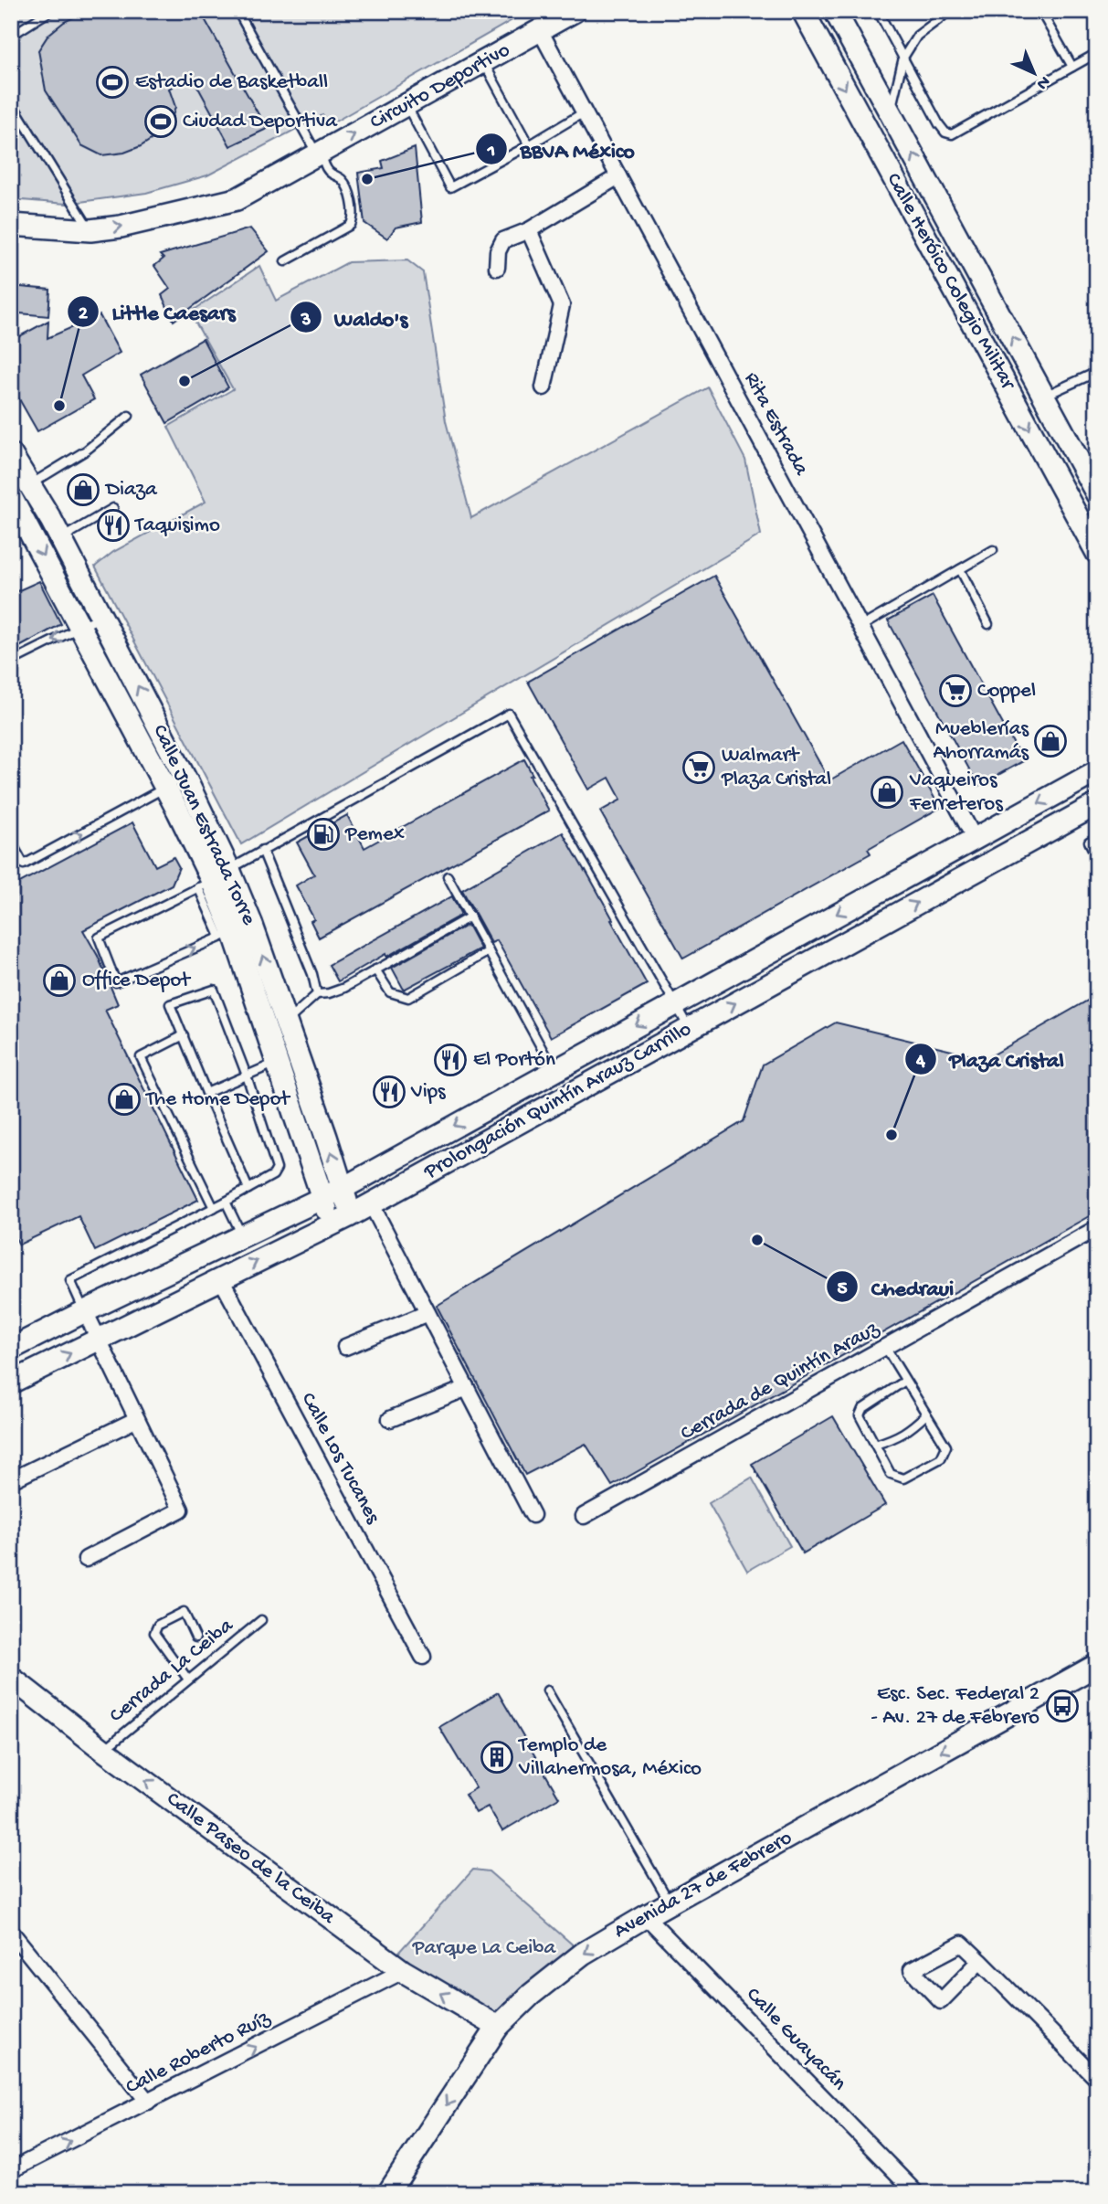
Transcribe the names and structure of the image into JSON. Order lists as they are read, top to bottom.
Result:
{
  "streets": {
    "street": [
      "Circuito Deportivo",
      "Calle Heróico Colegio Militar",
      "Rita Estrada",
      "Calle Juan Estrada Torre",
      "Prolongación Quintín Arauz Carrillo",
      "Cerrada de Quintín Arauz",
      "Calle Los Tucanes",
      "Calle Paseo de la Ceiba",
      "Avenida 27 de Febrero",
      "Calle Guayacán",
      "Calle Roberto Ruíz"
    ],
    "lane": ["Cerrada La Ceiba"]
  },
  "crossings": [
    ["Circuito Deportivo", "Rita Estrada"],
    ["Rita Estrada", "Prolongación Quintín Arauz Carrillo"],
    ["Calle Juan Estrada Torre", "Prolongación Quintín Arauz Carrillo"],
    ["Prolongación Quintín Arauz Carrillo", "Calle Los Tucanes"],
    ["Cerrada La Ceiba", "Calle Paseo de la Ceiba"],
    ["Calle Paseo de la Ceiba", "Avenida 27 de Febrero"],
    ["Calle Paseo de la Ceiba", "Calle Roberto Ruíz"],
    ["Avenida 27 de Febrero", "Calle Guayacán"]
  ],
  "one_way": [
    "Circuito Deportivo",
    "Calle Paseo de la Ceiba",
    "Avenida 27 de Febrero",
    "Calle Roberto Ruíz"
  ],
  "parks": ["Parque La Ceiba"],
  "places": {
    "sports": ["Estadio de Basketball", "Ciudad Deportiva"],
    "other": [
      "BBVA México",
      "Waldo's",
      "Little Caesars",
      "Plaza Cristal",
      "Chedraui"
    ],
    "shop": [
      "Diaza",
      "Mueblerías Ahorramás",
      "Vaqueiros Ferreteros",
      "Office Depot",
      "The Home Depot"
    ],
    "restaurant": ["Taquisimo", "El Portón", "Vips"],
    "supermarket": ["Coppel", "Walmart Plaza Cristal"],
    "fuel station": ["Pemex"],
    "bus stop": ["Esc. Sec. Federal 2 - Av. 27 de Febrero"],
    "building": ["Templo de Villahermosa, México"]
  },
  "north": "bottom right"
}
